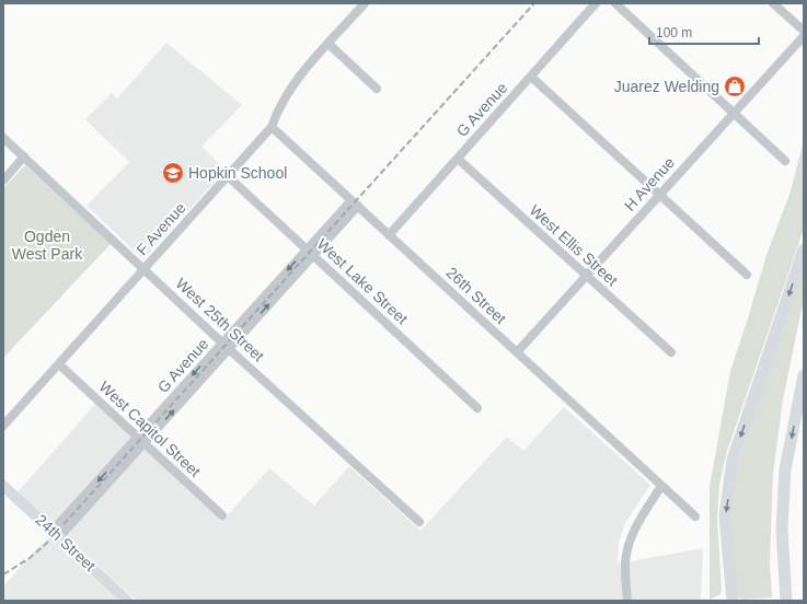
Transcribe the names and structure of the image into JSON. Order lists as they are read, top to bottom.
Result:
{
  "streets": {
    "main road": ["24th Street"],
    "street": [
      "G Avenue",
      "H Avenue",
      "F Avenue",
      "West Ellis Street",
      "West Lake Street",
      "26th Street",
      "West 25th Street",
      "West Capitol Street"
    ]
  },
  "crossings": [
    ["G Avenue", "West Ellis Street"],
    ["G Avenue", "West Lake Street"],
    ["G Avenue", "26th Street"],
    ["G Avenue", "West 25th Street"],
    ["G Avenue", "West Capitol Street"],
    ["G Avenue", "24th Street"],
    ["H Avenue", "West Ellis Street"],
    ["H Avenue", "26th Street"],
    ["F Avenue", "West Lake Street"],
    ["F Avenue", "26th Street"],
    ["F Avenue", "West 25th Street"],
    ["F Avenue", "West Capitol Street"]
  ],
  "parks": ["Ogden West Park"],
  "places": {
    "shop": ["Juarez Welding"],
    "school or university": ["Hopkin School"]
  },
  "scale_bar": "100 m"
}
